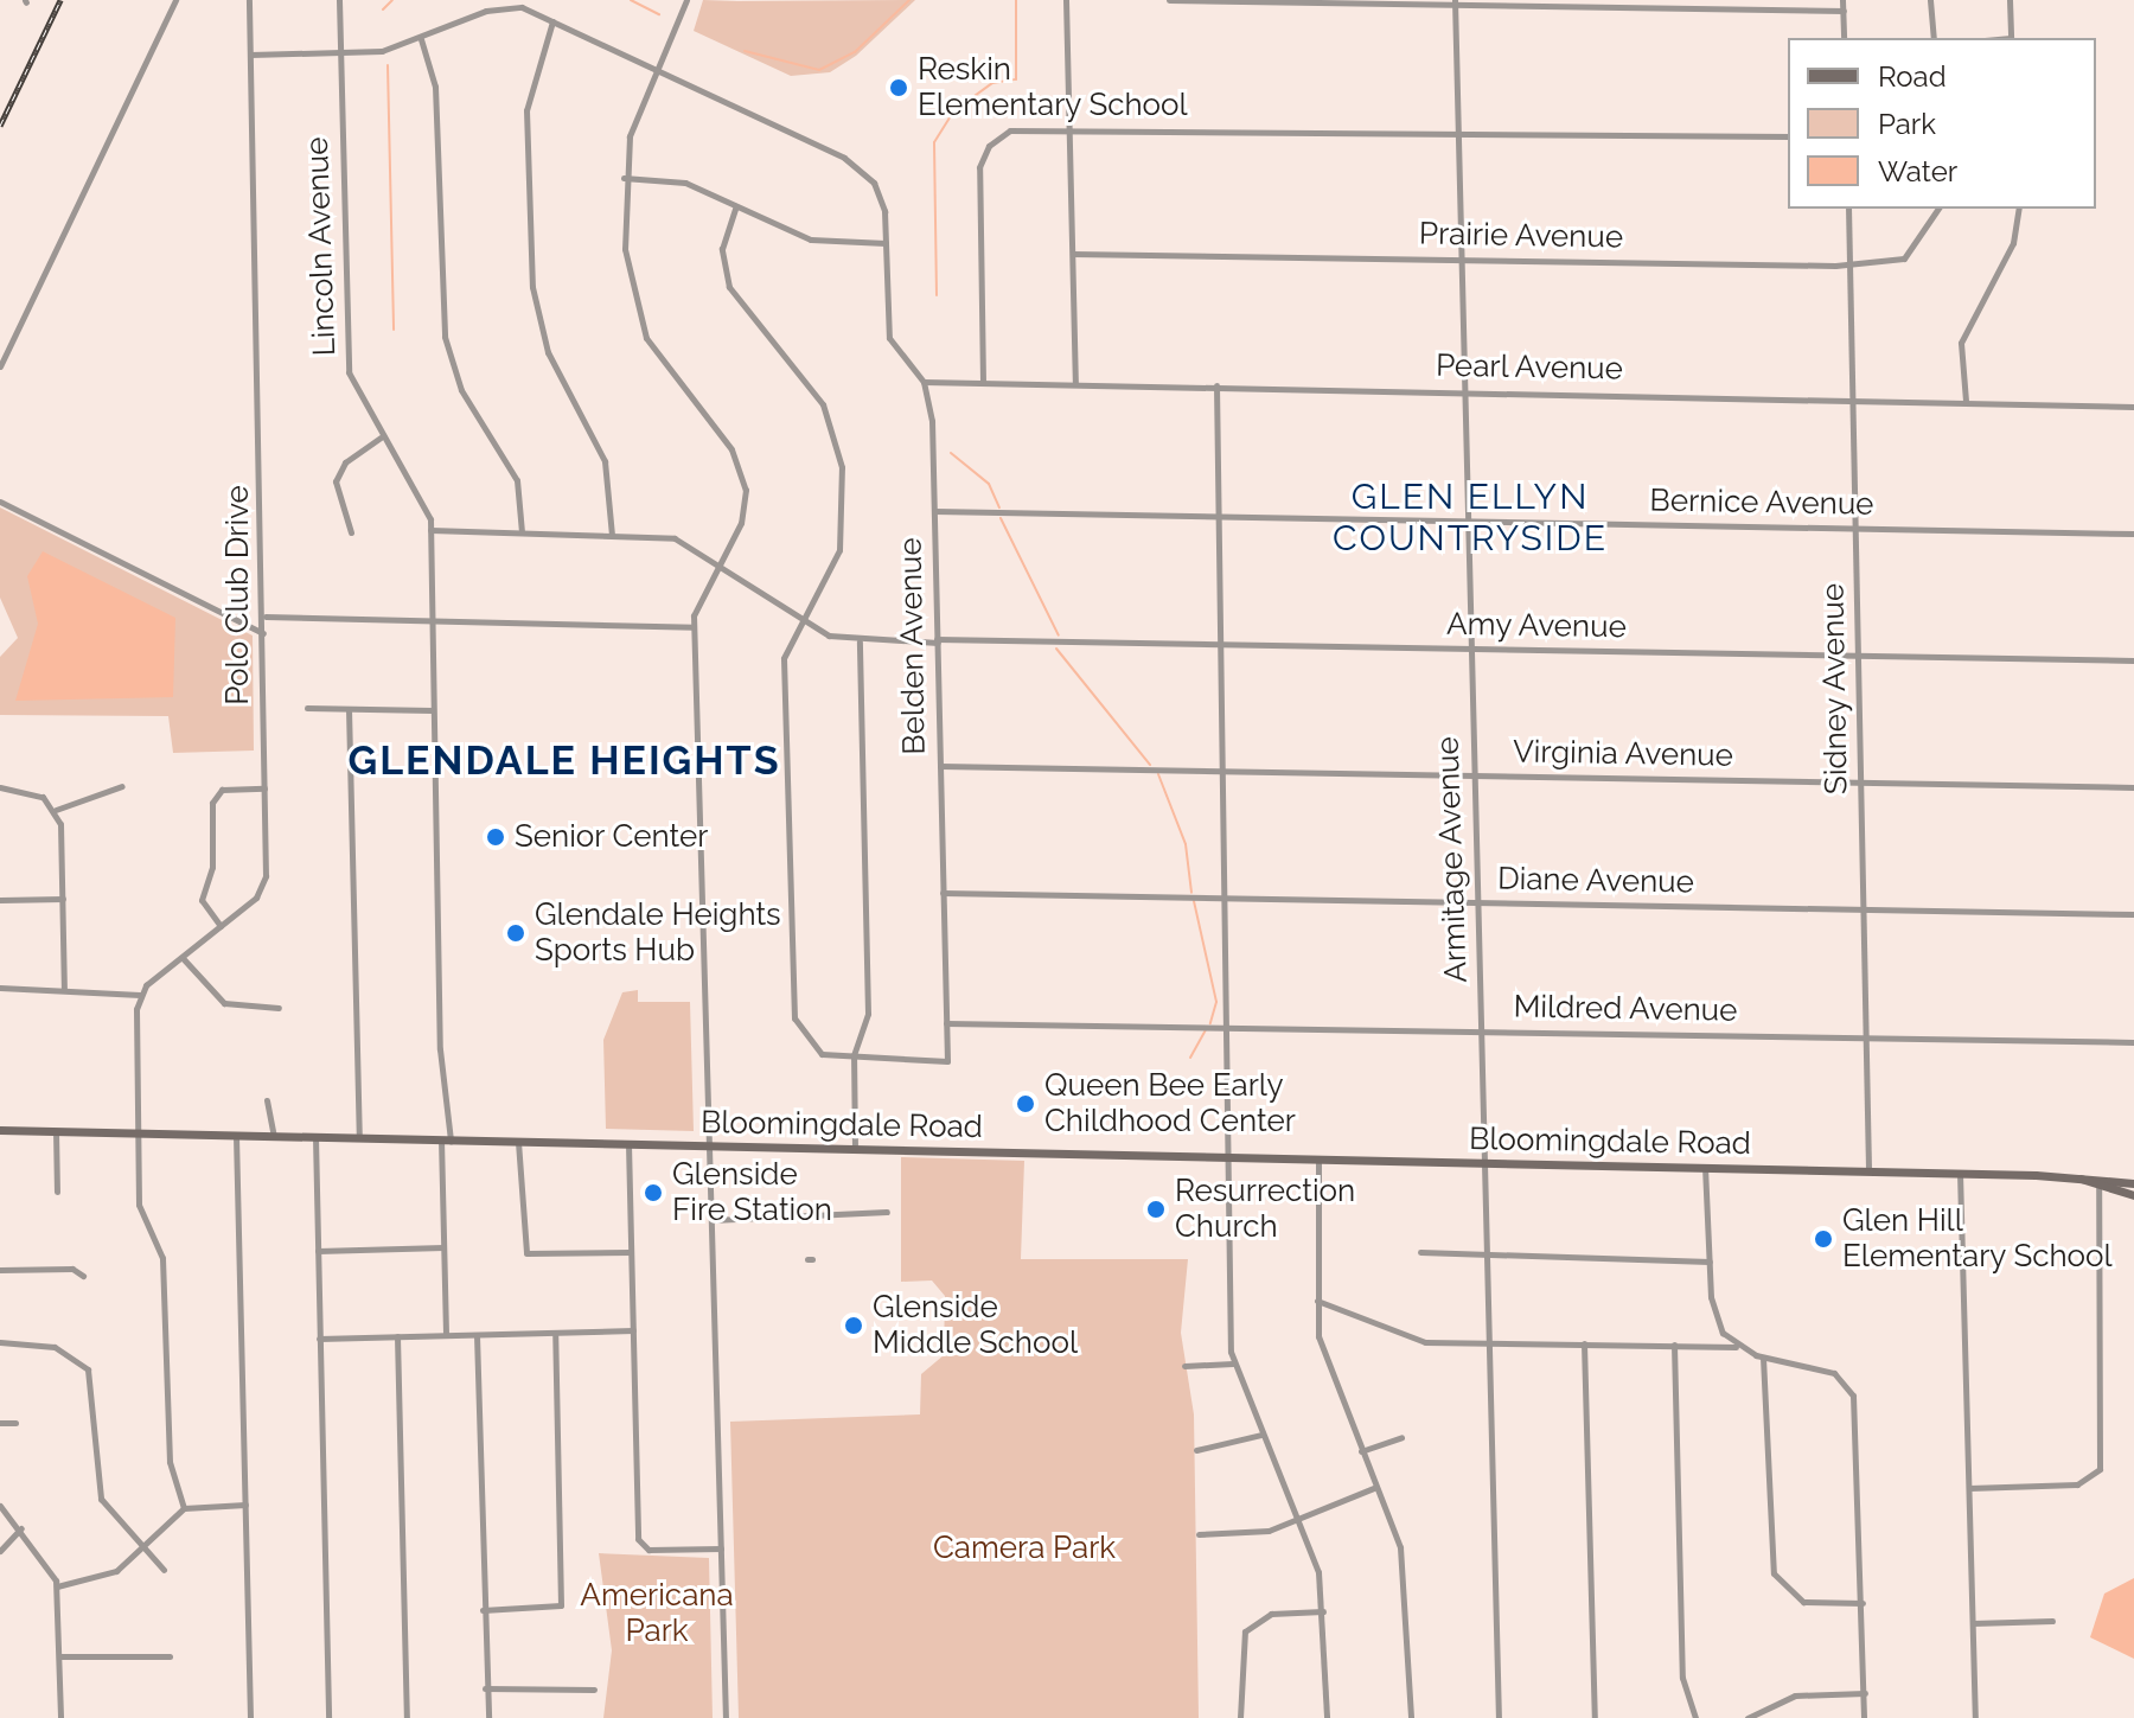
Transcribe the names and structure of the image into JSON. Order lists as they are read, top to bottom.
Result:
{
  "streets": {
    "main road": ["Bloomingdale Road"],
    "street": [
      "Prairie Avenue",
      "Lincoln Avenue",
      "Pearl Avenue",
      "Bernice Avenue",
      "Polo Club Drive",
      "Amy Avenue",
      "Belden Avenue",
      "Sidney Avenue",
      "Virginia Avenue",
      "Armitage Avenue",
      "Diane Avenue",
      "Mildred Avenue"
    ]
  },
  "crossings": [
    ["Prairie Avenue", "Sidney Avenue"],
    ["Prairie Avenue", "Armitage Avenue"],
    ["Lincoln Avenue", "Amy Avenue"],
    ["Lincoln Avenue", "Bloomingdale Road"],
    ["Pearl Avenue", "Belden Avenue"],
    ["Pearl Avenue", "Sidney Avenue"],
    ["Pearl Avenue", "Armitage Avenue"],
    ["Bernice Avenue", "Belden Avenue"],
    ["Bernice Avenue", "Sidney Avenue"],
    ["Bernice Avenue", "Armitage Avenue"],
    ["Amy Avenue", "Belden Avenue"],
    ["Amy Avenue", "Sidney Avenue"],
    ["Amy Avenue", "Armitage Avenue"],
    ["Belden Avenue", "Virginia Avenue"],
    ["Belden Avenue", "Diane Avenue"],
    ["Belden Avenue", "Mildred Avenue"],
    ["Sidney Avenue", "Virginia Avenue"],
    ["Sidney Avenue", "Diane Avenue"],
    ["Sidney Avenue", "Mildred Avenue"],
    ["Sidney Avenue", "Bloomingdale Road"],
    ["Virginia Avenue", "Armitage Avenue"],
    ["Armitage Avenue", "Diane Avenue"],
    ["Armitage Avenue", "Mildred Avenue"],
    ["Armitage Avenue", "Bloomingdale Road"]
  ],
  "districts": ["GLEN ELLYN COUNTRYSIDE", "GLENDALE HEIGHTS"],
  "parks": ["Camera Park", "Americana Park"],
  "places": [
    "Reskin Elementary School",
    "Senior Center",
    "Glendale Heights Sports Hub",
    "Queen Bee Early Childhood Center",
    "Glenside Fire Station",
    "Resurrection Church",
    "Glen Hill Elementary School",
    "Glenside Middle School"
  ],
  "legend": ["Road", "Park", "Water"]
}
